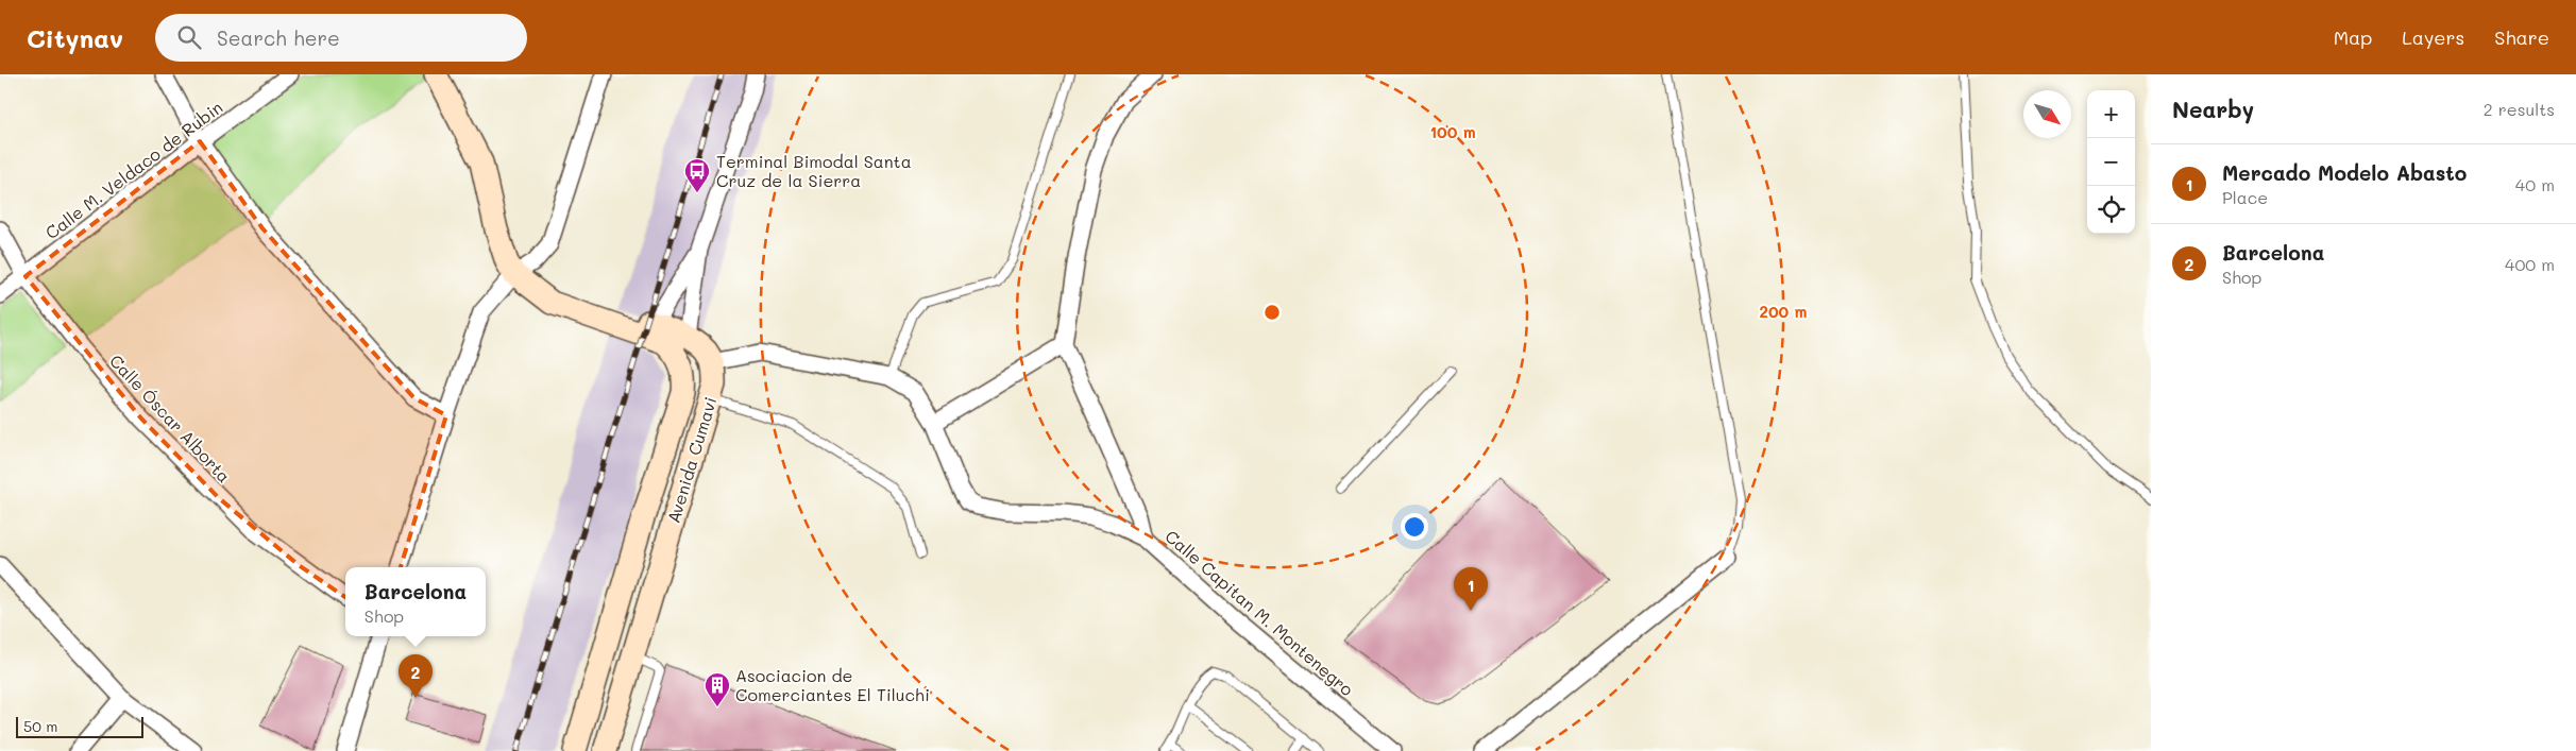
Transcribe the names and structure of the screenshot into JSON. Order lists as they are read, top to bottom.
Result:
{
  "streets": {
    "street": [
      "Calle M. Veldaco de Rubin",
      "Calle Óscar Alborta",
      "Avenida Cumavi",
      "Calle Capitan M. Montenegro"
    ]
  },
  "crossings": [
    ["Calle M. Veldaco de Rubin", "Calle Óscar Alborta"]
  ],
  "places": {
    "bus stop": ["Terminal Bimodal Santa Cruz de la Sierra"],
    "building": ["Asociacion de Comerciantes El Tiluchi"]
  },
  "scale_bar": "50 m",
  "north": "bottom right",
  "page": {
    "header": "Citynav",
    "search": "Search here",
    "nav": ["Map", "Layers", "Share"],
    "heading": ["Nearby", "2 results"],
    "map_buttons": ["+", "−"],
    "list": [
      {
        "mark": "1",
        "name": "Mercado Modelo Abasto",
        "note": "Place",
        "value": "40 m"
      },
      {
        "mark": "2",
        "name": "Barcelona",
        "note": "Shop",
        "value": "400 m"
      }
    ],
    "pins": ["1", "2"],
    "popup": ["Barcelona", "Shop"],
    "scale": "50 m"
  },
  "rings": ["100 m", "200 m"]
}
